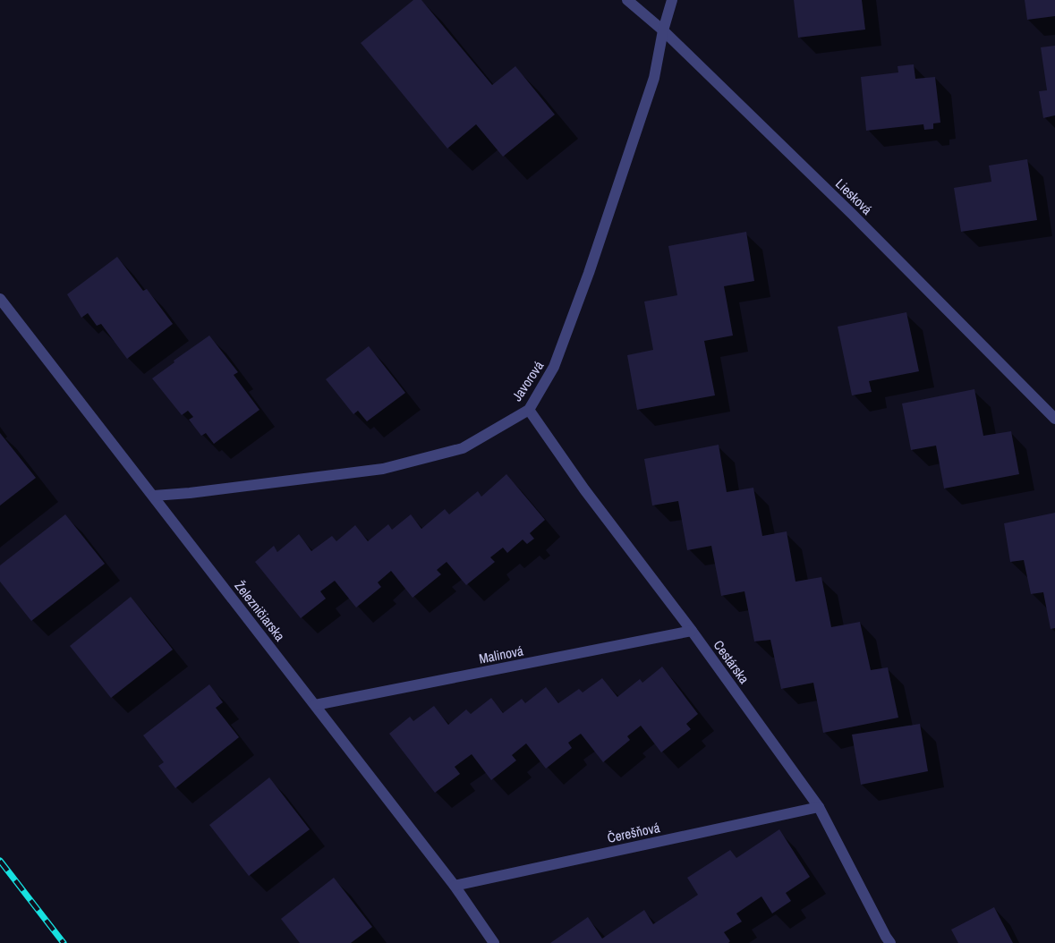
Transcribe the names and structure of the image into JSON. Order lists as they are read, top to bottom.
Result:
{
  "streets": {
    "street": [
      "Liesková",
      "Javorová",
      "Železničiarska",
      "Malinová",
      "Cestárska",
      "Čerešňová"
    ]
  },
  "crossings": [
    ["Liesková", "Javorová"],
    ["Javorová", "Železničiarska"],
    ["Javorová", "Cestárska"],
    ["Železničiarska", "Malinová"],
    ["Železničiarska", "Čerešňová"],
    ["Malinová", "Cestárska"],
    ["Cestárska", "Čerešňová"]
  ]
}
